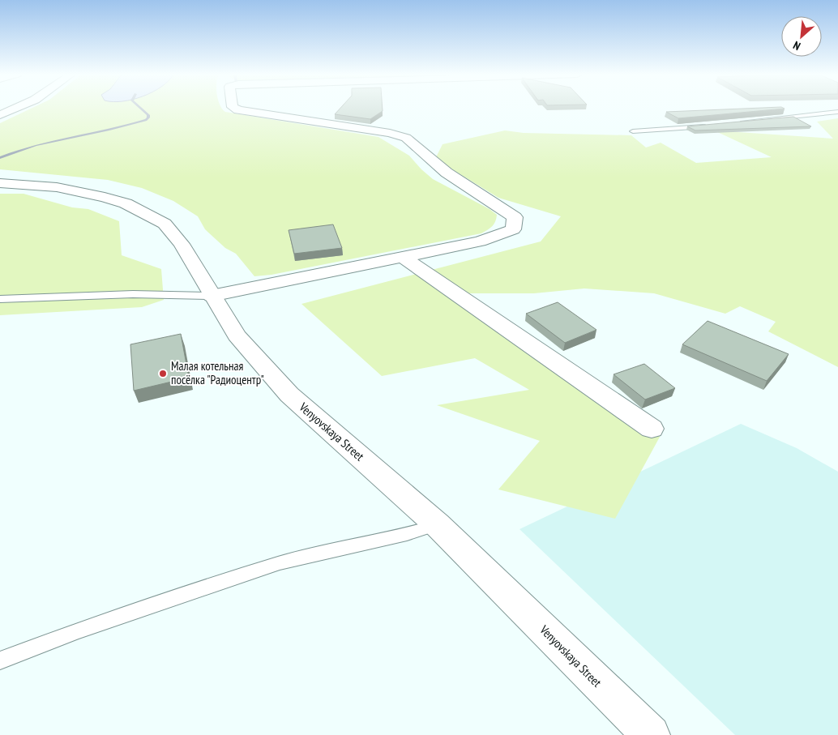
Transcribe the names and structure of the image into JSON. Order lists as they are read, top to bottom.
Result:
{
  "streets": {
    "street": ["Venyovskaya Street"]
  },
  "places": ["Малая котельная посёлка \"Радиоцентр\""],
  "north": "bottom left"
}
